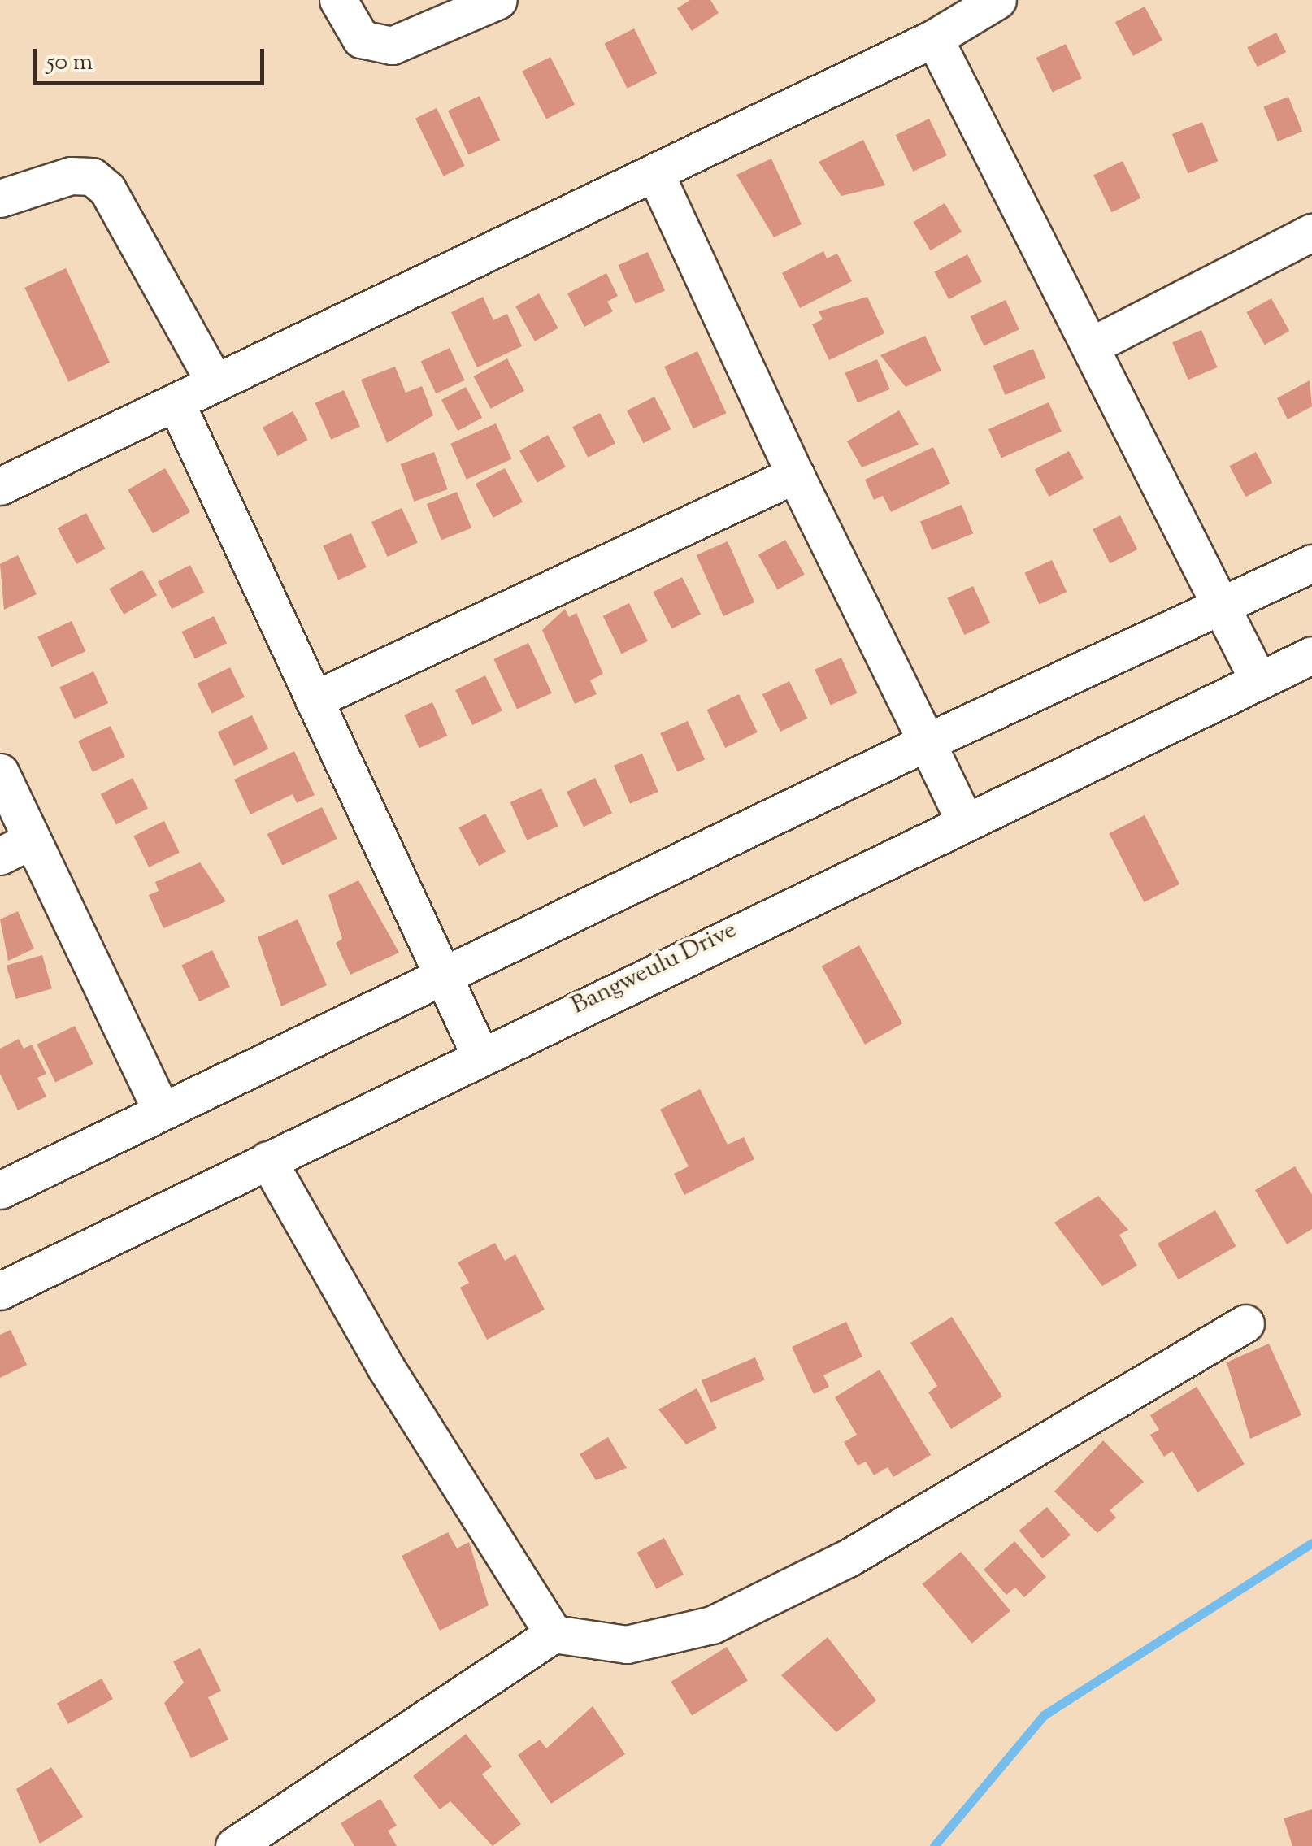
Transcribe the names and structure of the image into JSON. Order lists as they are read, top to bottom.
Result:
{
  "streets": {
    "street": ["Bangweulu Drive"]
  },
  "scale_bar": "50 m"
}
